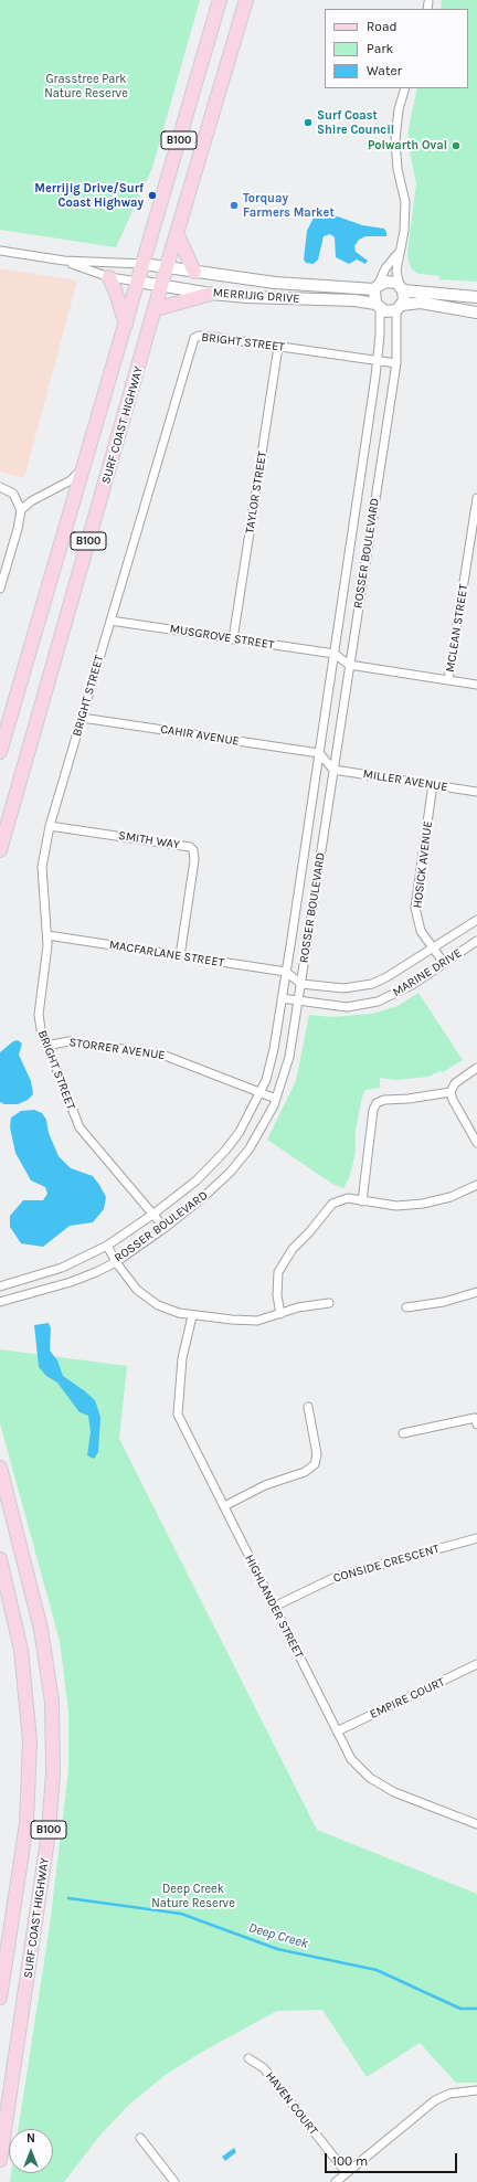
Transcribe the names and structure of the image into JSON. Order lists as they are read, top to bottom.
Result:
{
  "streets": {
    "main road": ["B100", "SURF COAST HIGHWAY"],
    "street": [
      "MERRIJIG DRIVE",
      "BRIGHT STREET",
      "TAYLOR STREET",
      "ROSSER BOULEVARD",
      "MCLEAN STREET",
      "MUSGROVE STREET",
      "CAHIR AVENUE",
      "MILLER AVENUE",
      "SMITH WAY",
      "HOSICK AVENUE",
      "MACFARLANE STREET",
      "MARINE DRIVE",
      "STORRER AVENUE",
      "CONSIDE CRESCENT",
      "HIGHLANDER STREET",
      "EMPIRE COURT",
      "HAVEN COURT"
    ]
  },
  "crossings": [
    ["MERRIJIG DRIVE", "SURF COAST HIGHWAY"],
    ["MERRIJIG DRIVE", "ROSSER BOULEVARD"],
    ["BRIGHT STREET", "TAYLOR STREET"],
    ["BRIGHT STREET", "ROSSER BOULEVARD"],
    ["BRIGHT STREET", "MUSGROVE STREET"],
    ["BRIGHT STREET", "CAHIR AVENUE"],
    ["BRIGHT STREET", "SMITH WAY"],
    ["BRIGHT STREET", "MACFARLANE STREET"],
    ["BRIGHT STREET", "STORRER AVENUE"],
    ["TAYLOR STREET", "MUSGROVE STREET"],
    ["ROSSER BOULEVARD", "MUSGROVE STREET"],
    ["ROSSER BOULEVARD", "CAHIR AVENUE"],
    ["ROSSER BOULEVARD", "MILLER AVENUE"],
    ["ROSSER BOULEVARD", "MACFARLANE STREET"],
    ["ROSSER BOULEVARD", "MARINE DRIVE"],
    ["ROSSER BOULEVARD", "STORRER AVENUE"],
    ["MILLER AVENUE", "HOSICK AVENUE"],
    ["SMITH WAY", "MACFARLANE STREET"],
    ["HOSICK AVENUE", "MARINE DRIVE"],
    ["CONSIDE CRESCENT", "HIGHLANDER STREET"],
    ["HIGHLANDER STREET", "EMPIRE COURT"]
  ],
  "water": ["Deep Creek"],
  "parks": ["Grasstree Park Nature Reserve", "Deep Creek Nature Reserve"],
  "places": [
    "Surf Coast Shire Council",
    "Polwarth Oval",
    "Merrijig Drive/Surf Coast Highway",
    "Torquay Farmers Market"
  ],
  "legend": ["Road", "Park", "Water"],
  "scale_bar": "100 m",
  "north": "top"
}
